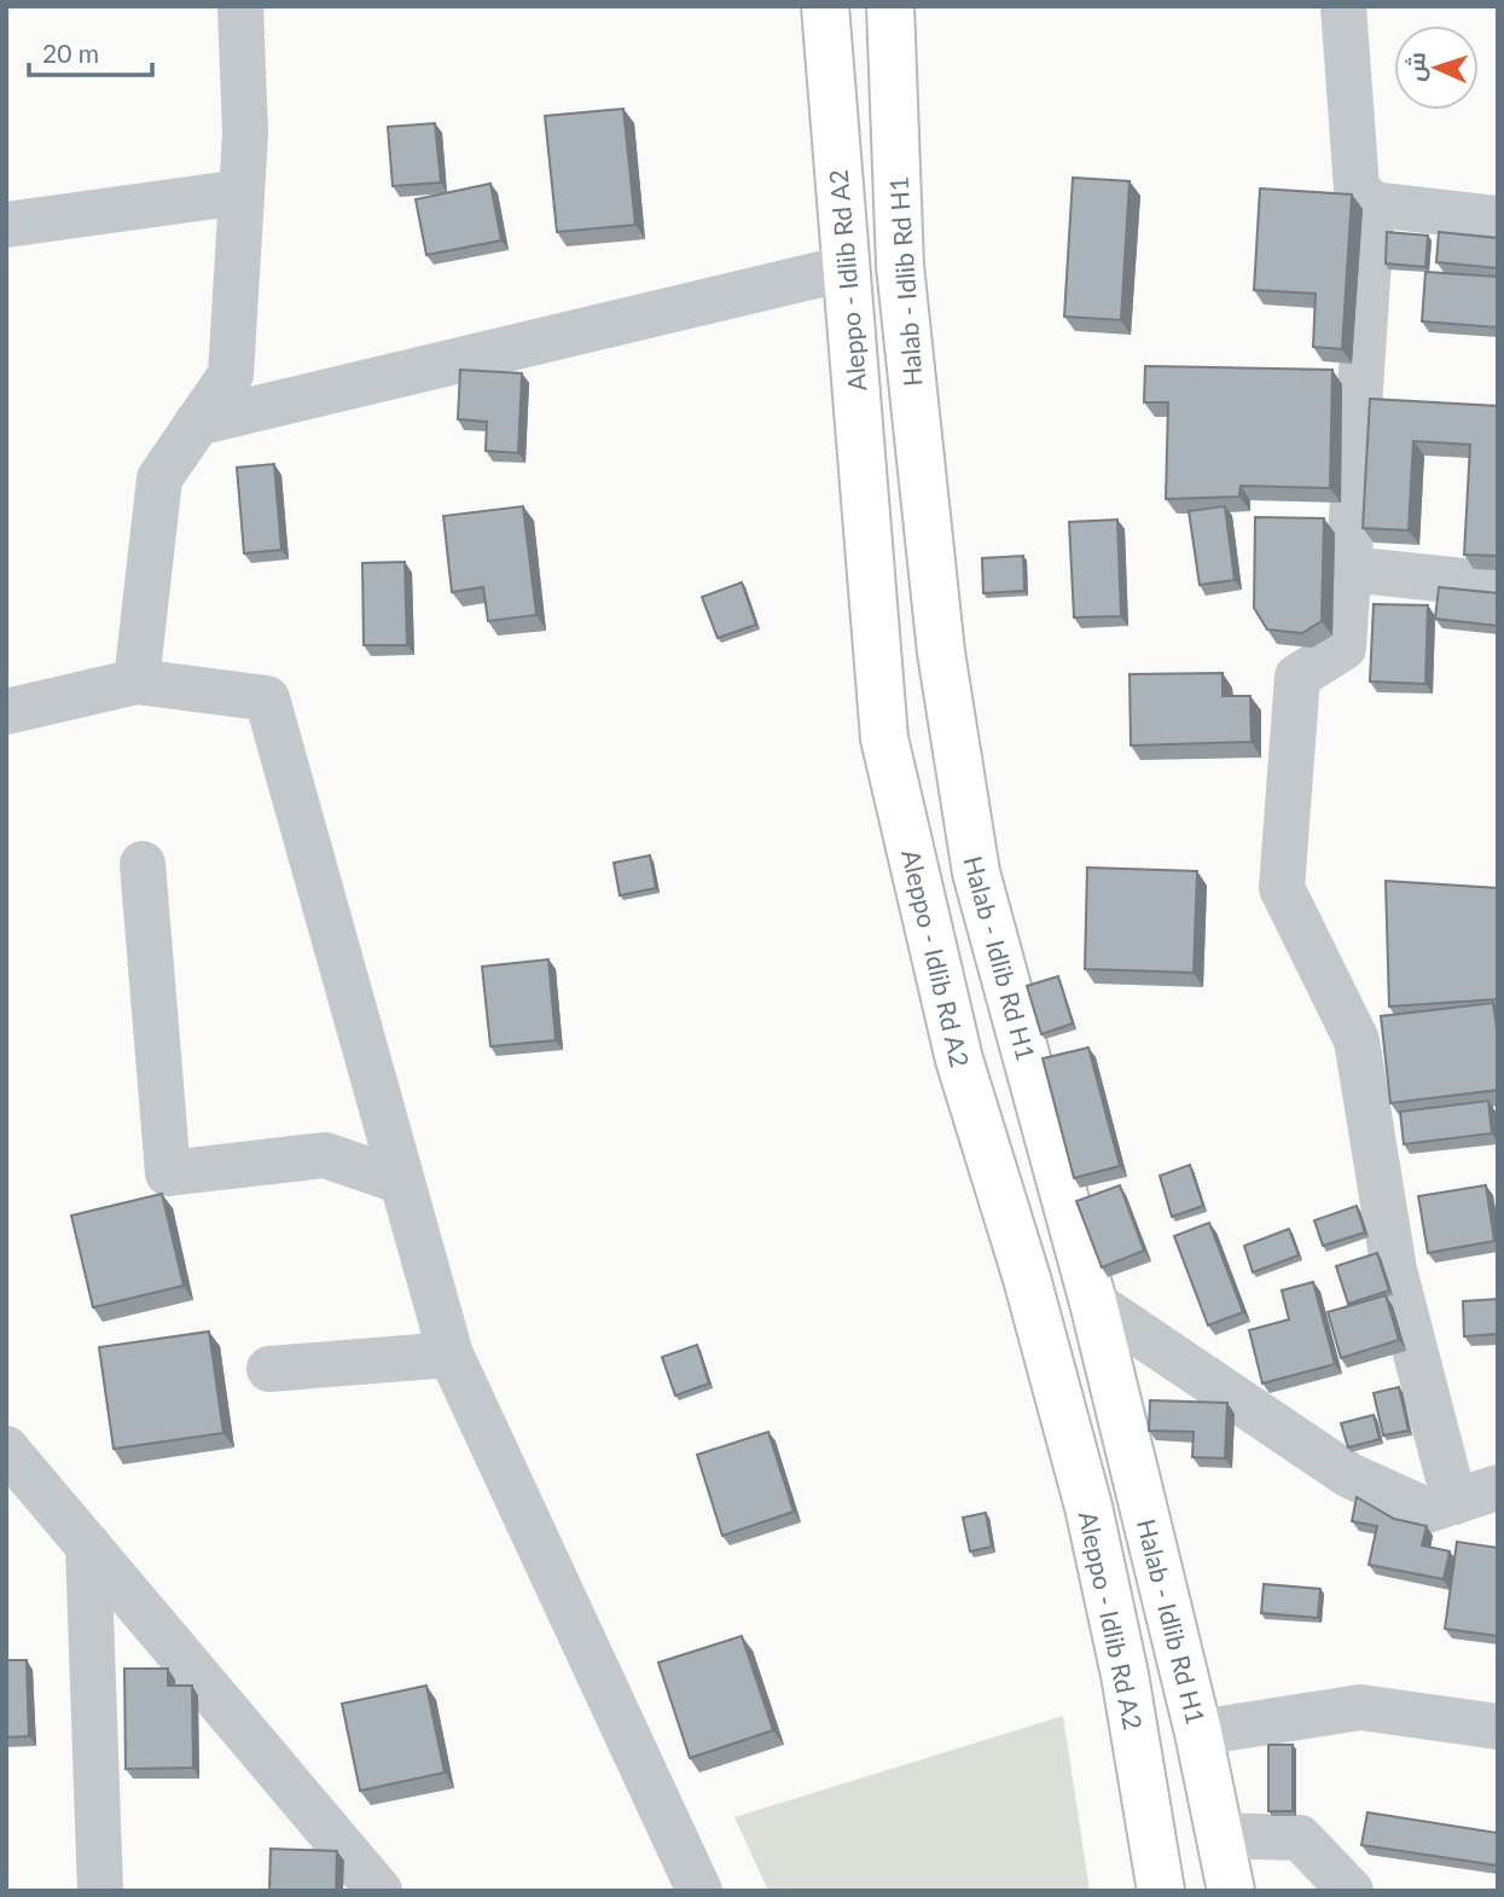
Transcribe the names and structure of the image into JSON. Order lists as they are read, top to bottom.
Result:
{
  "streets": {
    "highway": ["Aleppo - Idlib Rd A2", "Halab - Idlib Rd H1"]
  },
  "scale_bar": "20 m",
  "north": "left"
}
